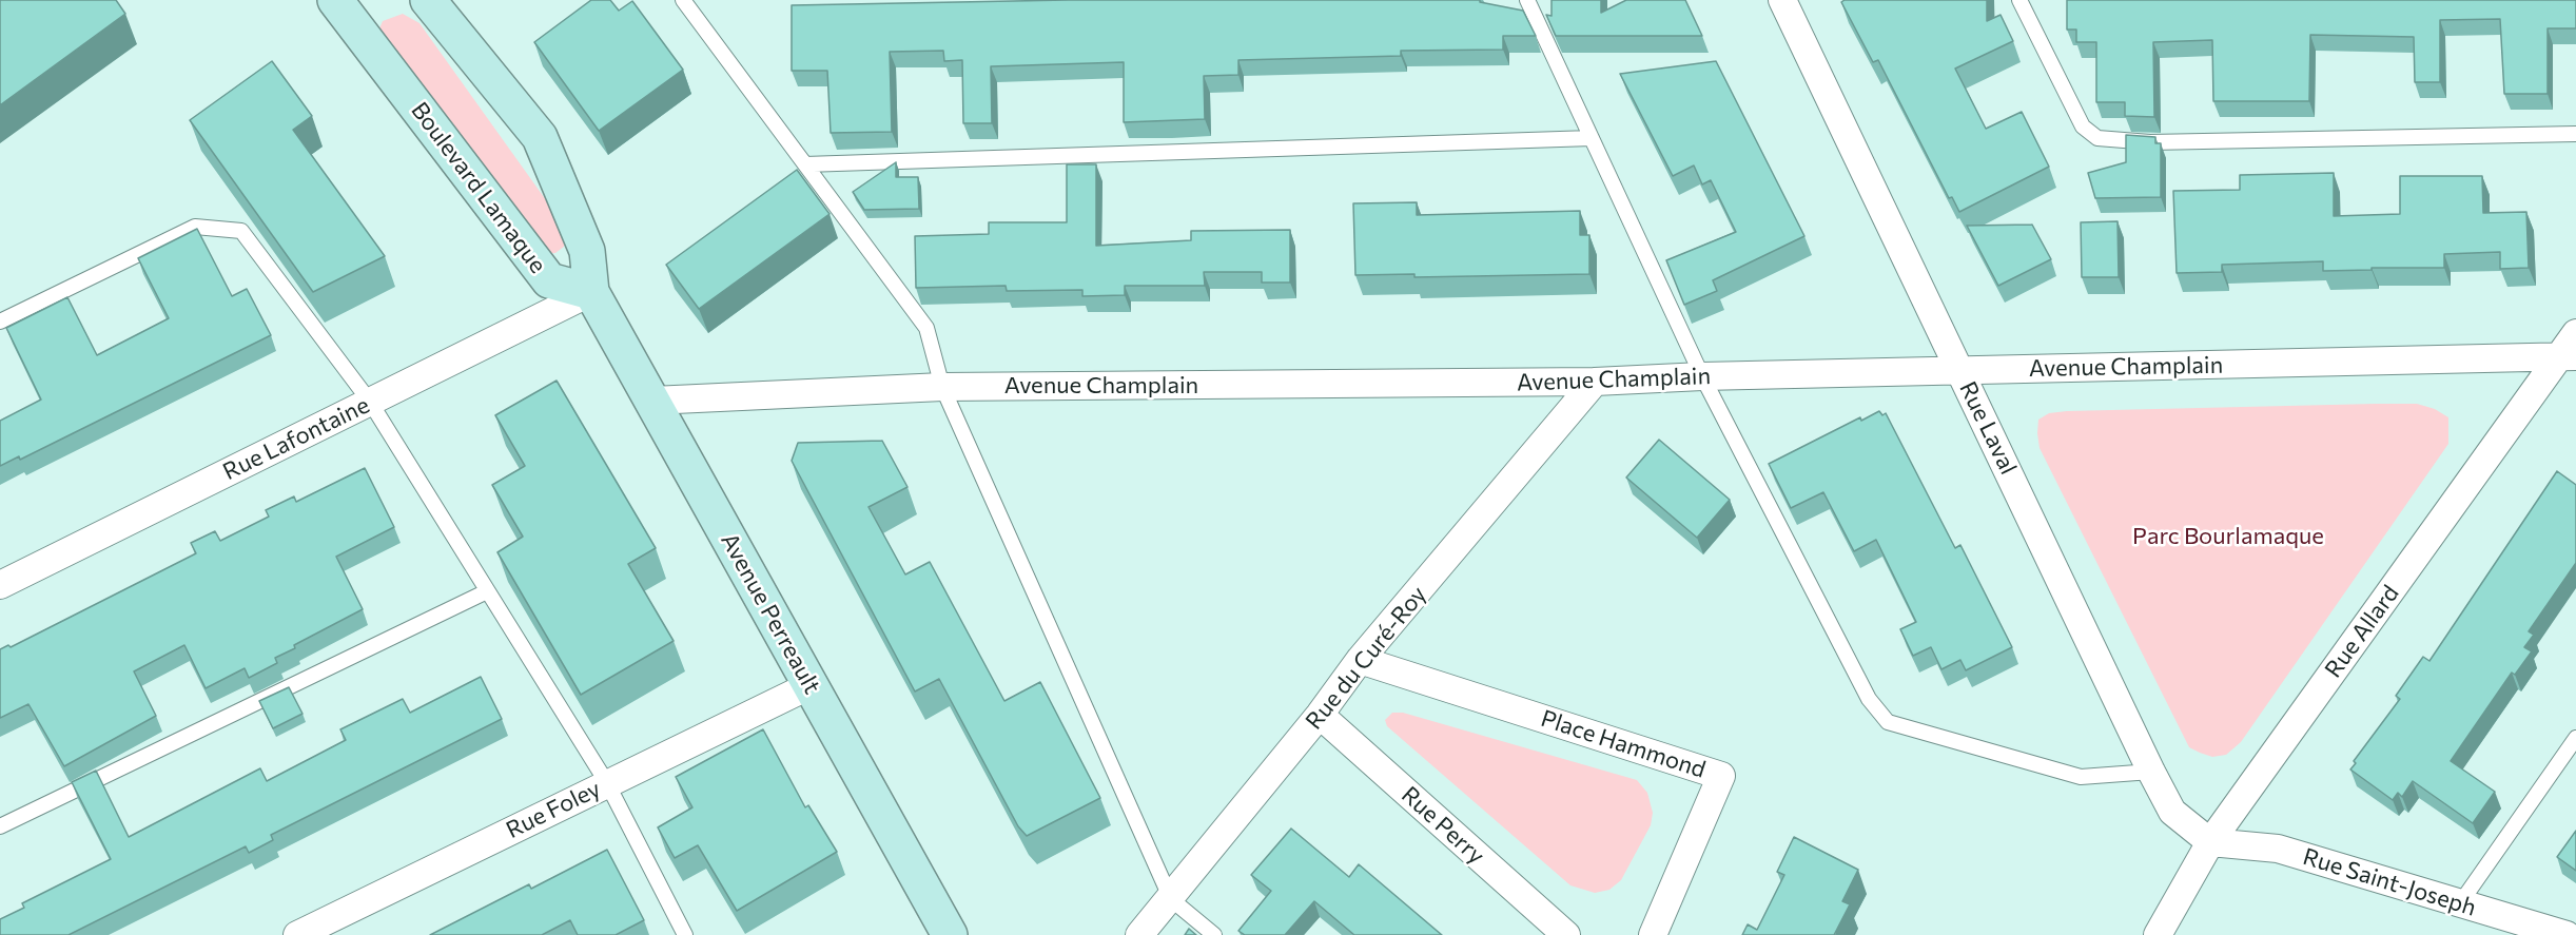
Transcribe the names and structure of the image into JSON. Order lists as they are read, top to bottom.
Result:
{
  "streets": {
    "street": [
      "Boulevard Lamaque",
      "Avenue Champlain",
      "Rue Laval",
      "Rue Lafontaine",
      "Avenue Perreault",
      "Rue Allard",
      "Rue du Curé-Roy",
      "Place Hammond",
      "Rue Foley",
      "Rue Perry",
      "Rue Saint-Joseph"
    ]
  },
  "crossings": [
    ["Boulevard Lamaque", "Rue Lafontaine"],
    ["Boulevard Lamaque", "Avenue Perreault"],
    ["Avenue Champlain", "Rue Laval"],
    ["Avenue Champlain", "Avenue Perreault"],
    ["Avenue Champlain", "Rue Allard"],
    ["Avenue Champlain", "Rue du Curé-Roy"],
    ["Rue Laval", "Rue Allard"],
    ["Rue Laval", "Rue Saint-Joseph"],
    ["Rue Lafontaine", "Avenue Perreault"],
    ["Avenue Perreault", "Rue Foley"],
    ["Rue Allard", "Rue Saint-Joseph"],
    ["Rue du Curé-Roy", "Place Hammond"],
    ["Rue du Curé-Roy", "Rue Perry"]
  ],
  "parks": ["Parc Bourlamaque"]
}
